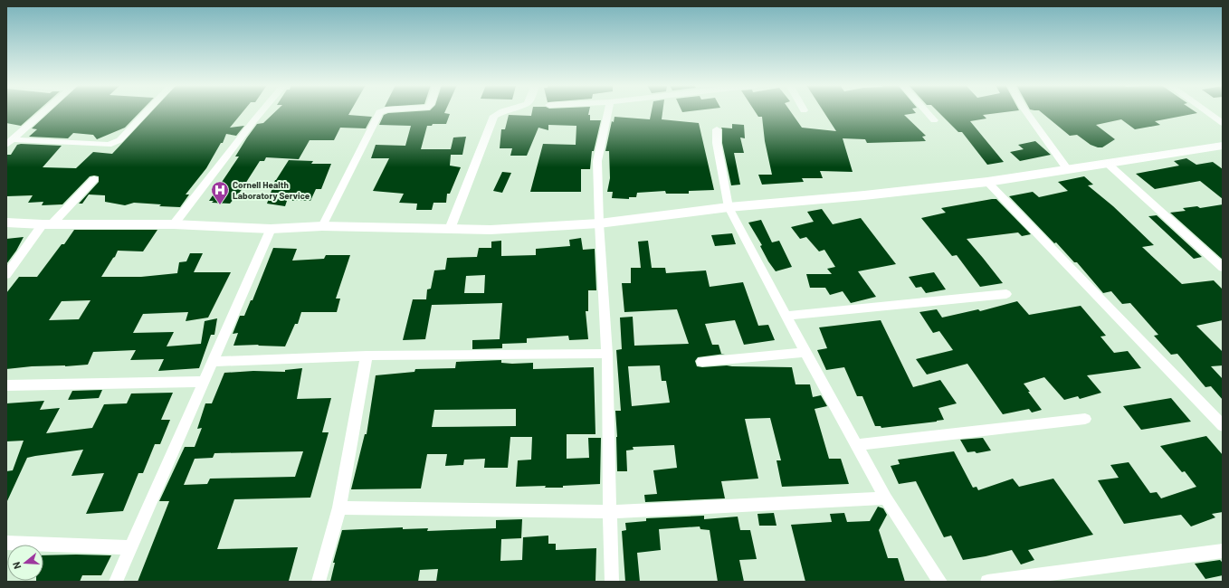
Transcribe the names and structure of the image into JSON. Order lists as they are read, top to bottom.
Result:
{
  "places": {
    "hospital": ["Cornell Health Laboratory Service"]
  },
  "north": "left"
}
